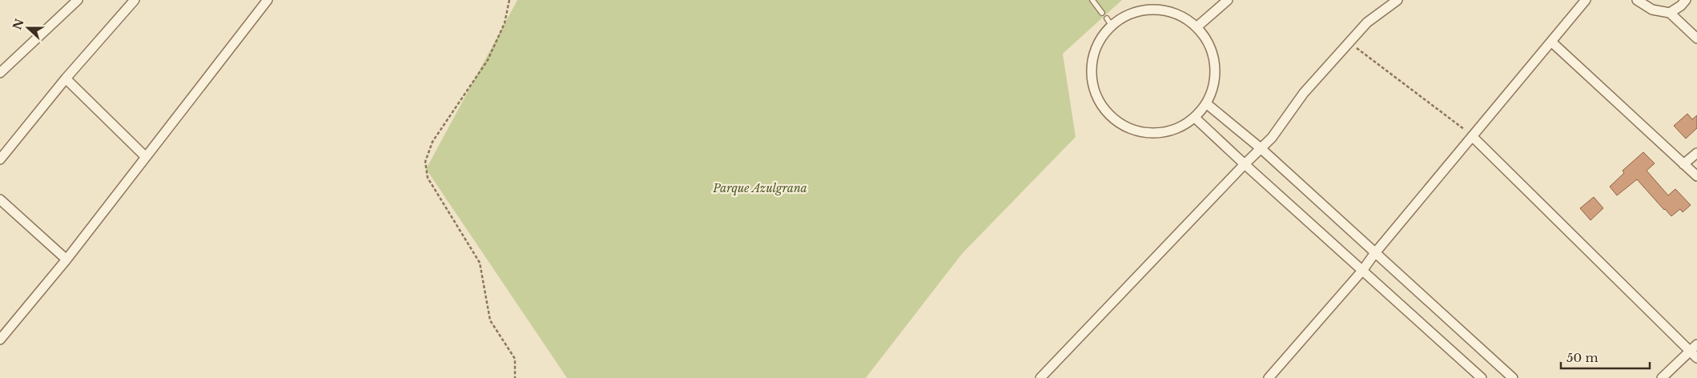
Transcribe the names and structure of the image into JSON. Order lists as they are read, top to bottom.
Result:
{
  "parks": ["Parque Azulgrana"],
  "scale_bar": "50 m",
  "north": "left"
}
